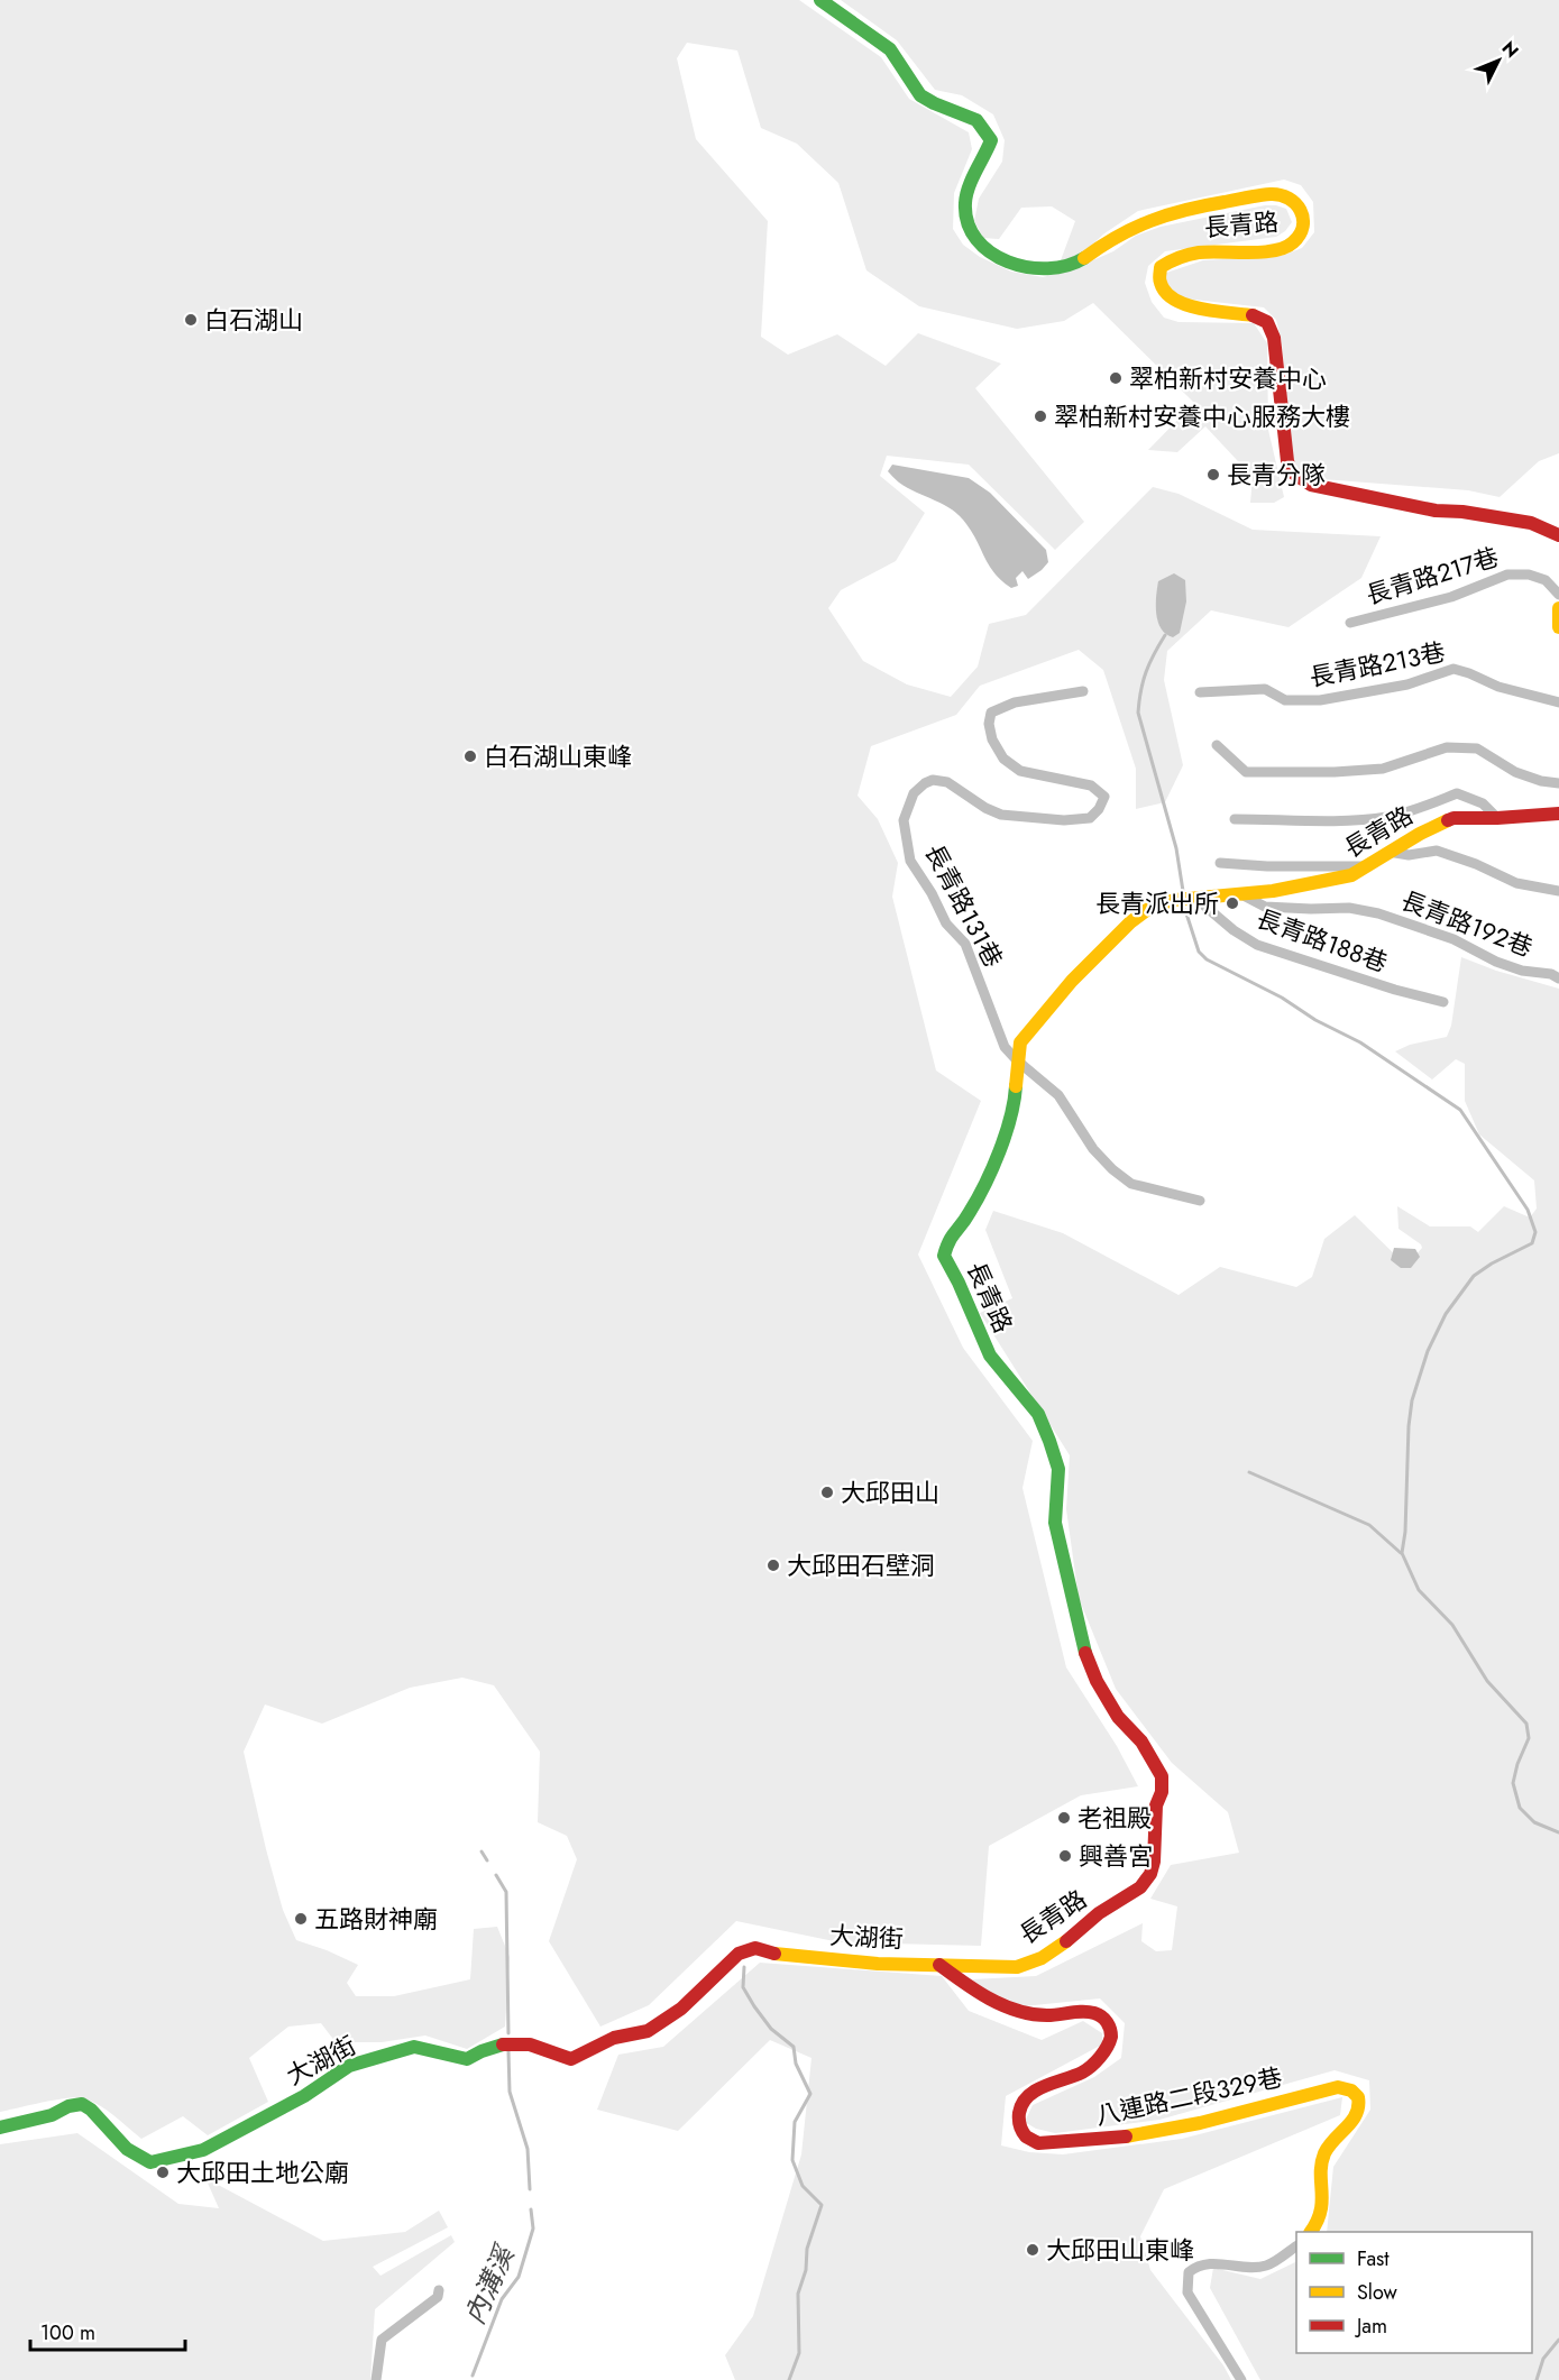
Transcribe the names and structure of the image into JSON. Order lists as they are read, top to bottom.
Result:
{
  "streets": {
    "street": [
      "長青路",
      "長青路217巷",
      "長青路213巷",
      "長青路131巷",
      "長青路192巷",
      "長青路188巷",
      "大湖街",
      "八連路二段329巷"
    ]
  },
  "crossings": [
    ["長青路", "長青路131巷"],
    ["長青路", "長青路192巷"],
    ["長青路", "長青路188巷"],
    ["長青路", "大湖街"],
    ["長青路", "八連路二段329巷"],
    ["大湖街", "八連路二段329巷"]
  ],
  "water": ["內溝溪"],
  "places": [
    "白石湖山",
    "翠柏新村安養中心",
    "翠柏新村安養中心服務大樓",
    "長青分隊",
    "白石湖山東峰",
    "長青派出所",
    "大邱田山",
    "大邱田石壁洞",
    "老祖殿",
    "興善宮",
    "五路財神廟",
    "大邱田土地公廟",
    "大邱田山東峰"
  ],
  "legend": ["Fast", "Slow", "Jam"],
  "scale_bar": "100 m",
  "north": "top right"
}
